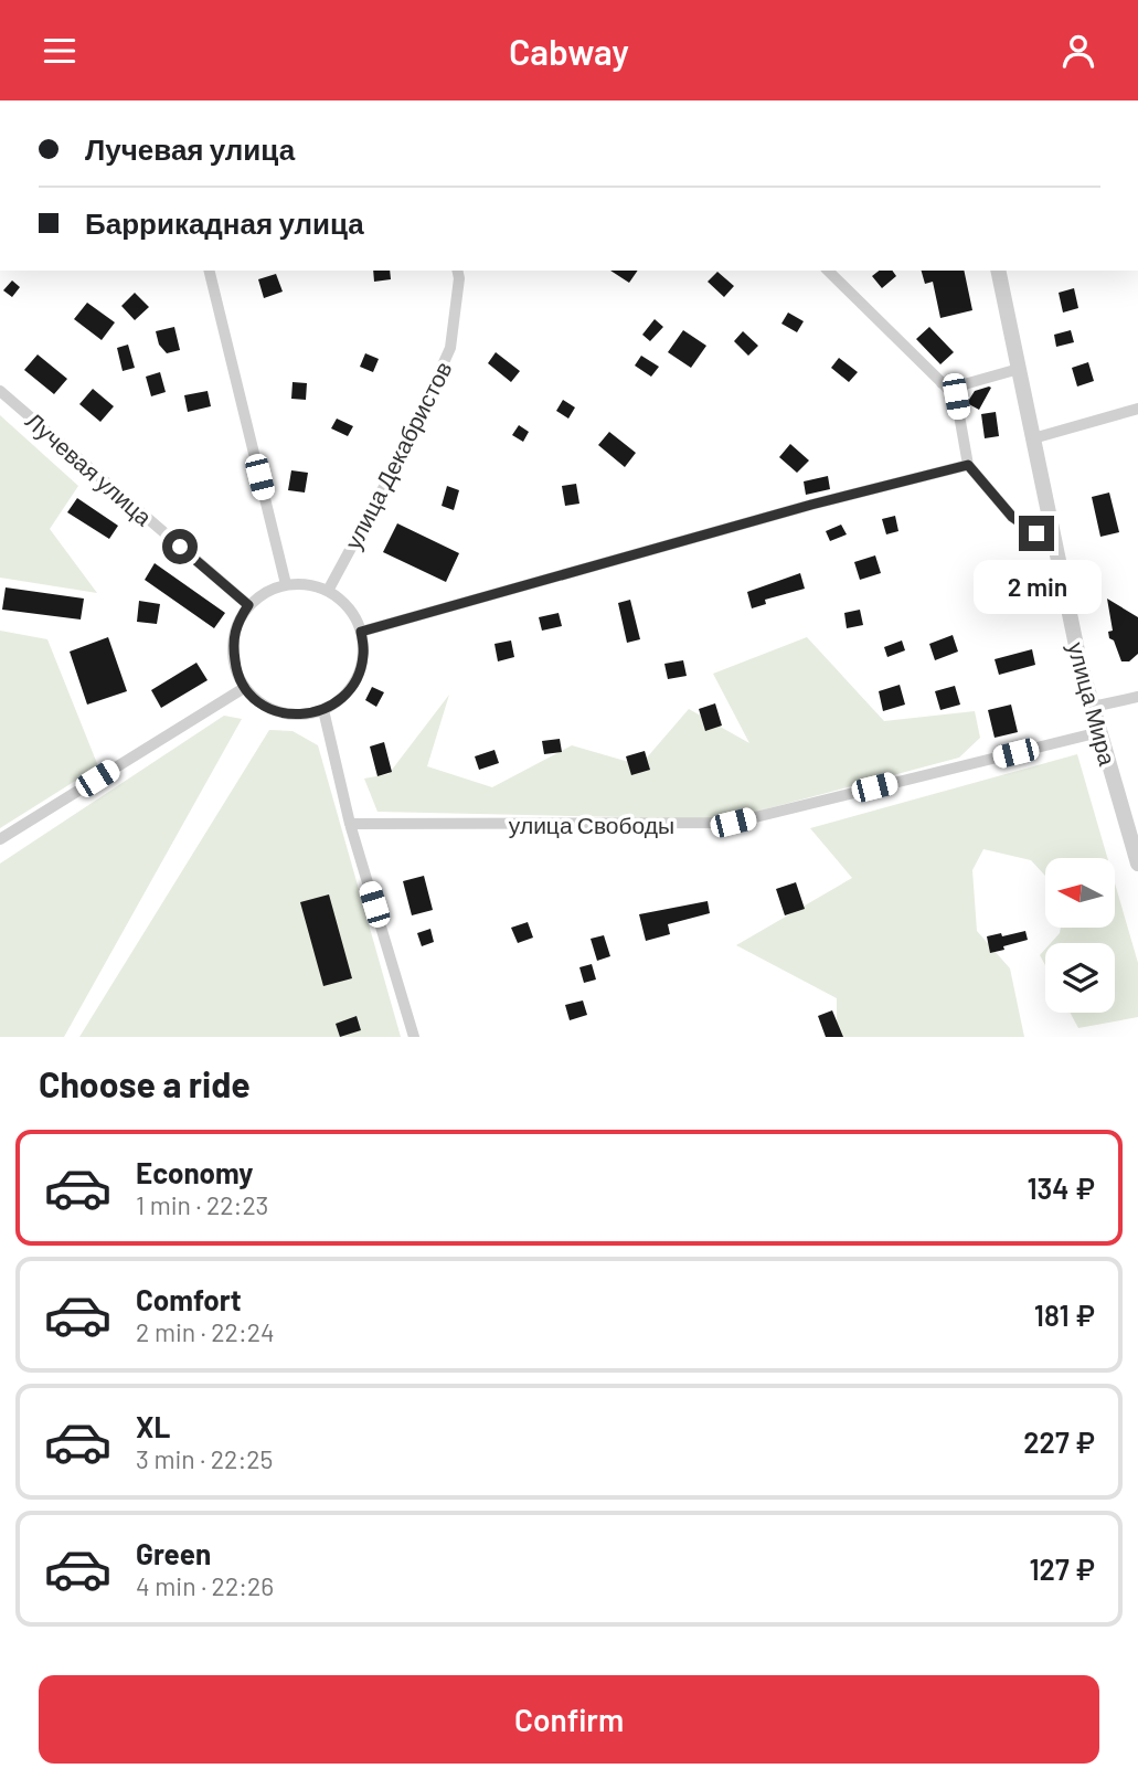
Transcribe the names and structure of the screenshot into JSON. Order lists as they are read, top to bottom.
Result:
{
  "streets": {
    "street": [
      "улица Декабристов",
      "Лучевая улица",
      "улица Мира",
      "улица Свободы"
    ]
  },
  "crossings": [
    ["улица Декабристов", "Лучевая улица"],
    ["улица Мира", "улица Свободы"]
  ],
  "north": "left",
  "page": {
    "header": "Cabway",
    "banner": ["Лучевая улица", "Баррикадная улица"],
    "bubble": "2 min",
    "heading": "Choose a ride",
    "list": [
      {
        "name": "Economy",
        "note": "1 min · 22:23",
        "value": "134 ₽"
      },
      {
        "name": "Comfort",
        "note": "2 min · 22:24",
        "value": "181 ₽"
      },
      {
        "name": "XL",
        "note": "3 min · 22:25",
        "value": "227 ₽"
      },
      {
        "name": "Green",
        "note": "4 min · 22:26",
        "value": "127 ₽"
      }
    ],
    "buttons": "Confirm"
  }
}
